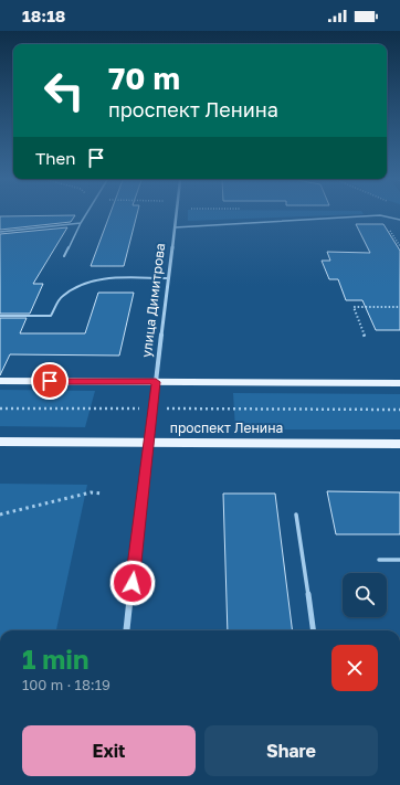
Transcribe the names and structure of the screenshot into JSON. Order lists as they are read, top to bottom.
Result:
{
  "streets": {
    "main road": ["проспект Ленина"],
    "street": ["улица Димитрова"]
  },
  "crossings": [
    ["улица Димитрова", "проспект Ленина"]
  ],
  "page": {
    "status": "18:18",
    "turn": ["70 m", "проспект Ленина"],
    "then": "Then",
    "heading": ["1 min", "100 m · 18:19"],
    "buttons": ["Exit", "Share"]
  }
}
